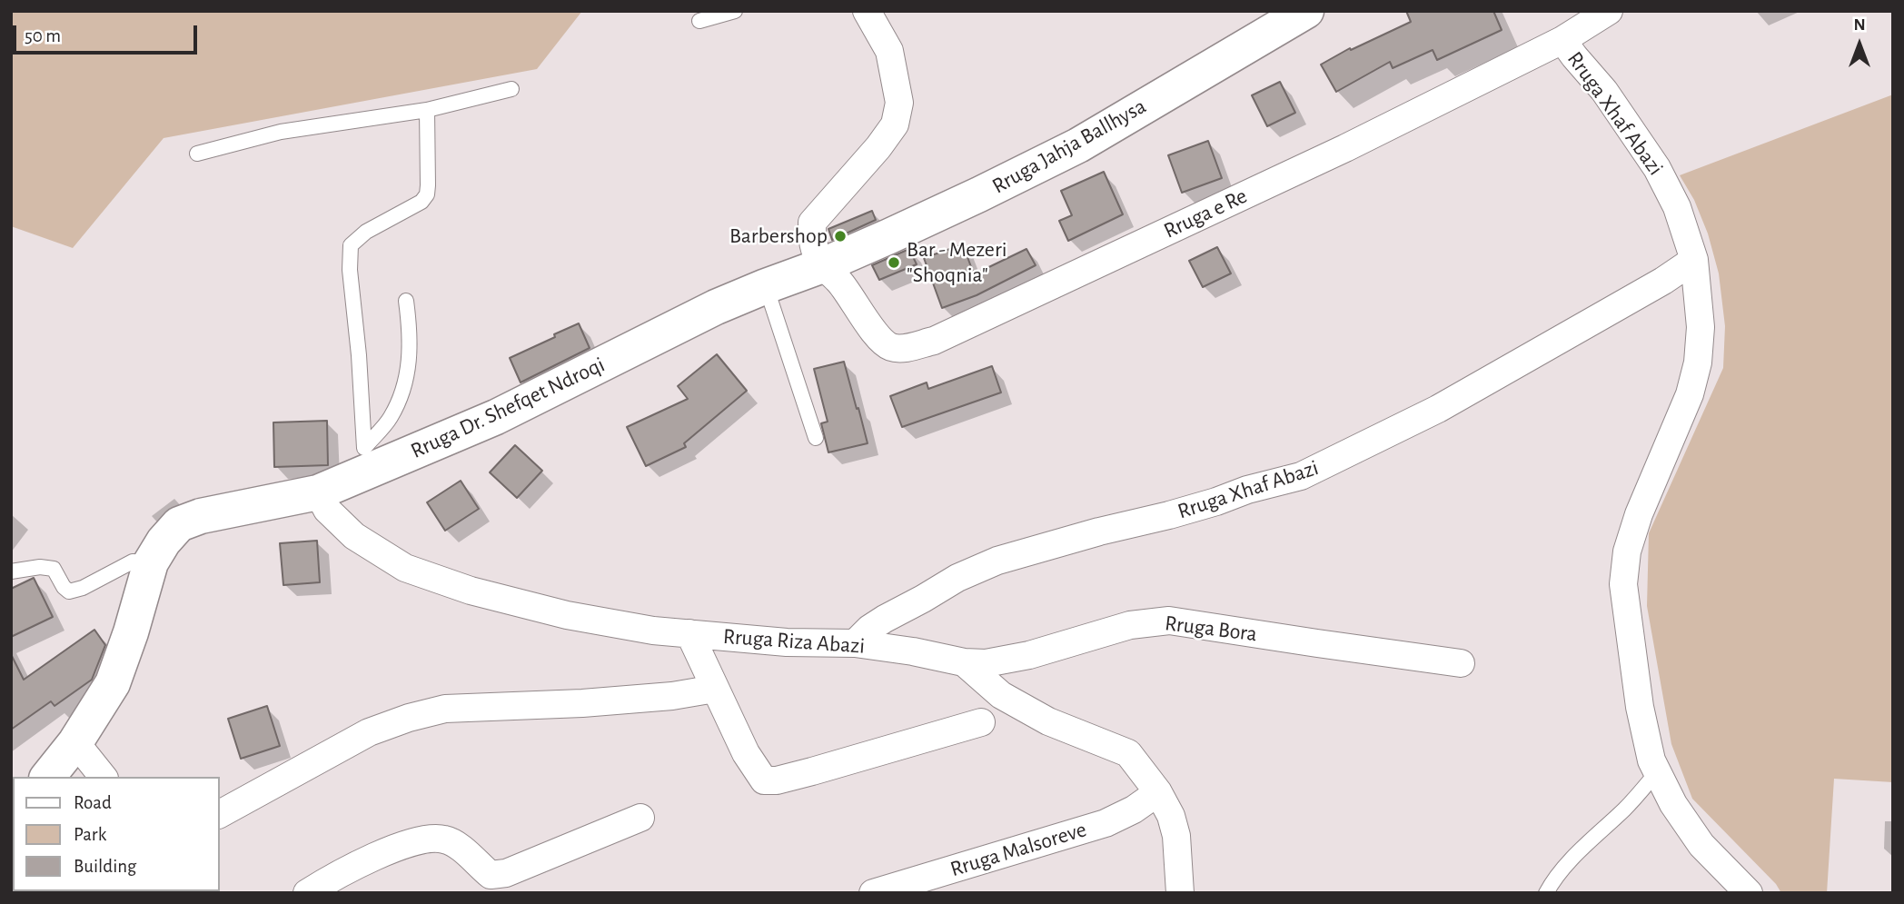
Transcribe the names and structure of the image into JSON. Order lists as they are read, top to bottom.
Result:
{
  "streets": {
    "main road": ["Rruga Jahja Ballhysa", "Rruga Dr. Shefqet Ndroqi"],
    "street": [
      "Rruga Xhaf Abazi",
      "Rruga e Re",
      "Rruga Bora",
      "Rruga Riza Abazi",
      "Rruga Malsoreve"
    ]
  },
  "crossings": [
    ["Rruga Xhaf Abazi", "Rruga e Re"],
    ["Rruga Xhaf Abazi", "Rruga Riza Abazi"],
    ["Rruga Jahja Ballhysa", "Rruga e Re"],
    ["Rruga Jahja Ballhysa", "Rruga Dr. Shefqet Ndroqi"],
    ["Rruga e Re", "Rruga Dr. Shefqet Ndroqi"],
    ["Rruga Dr. Shefqet Ndroqi", "Rruga Riza Abazi"],
    ["Rruga Bora", "Rruga Riza Abazi"]
  ],
  "places": ["Barbershop", "Bar - Mezeri \"Shoqnia\""],
  "legend": ["Road", "Park", "Building"],
  "scale_bar": "50 m",
  "north": "top"
}
